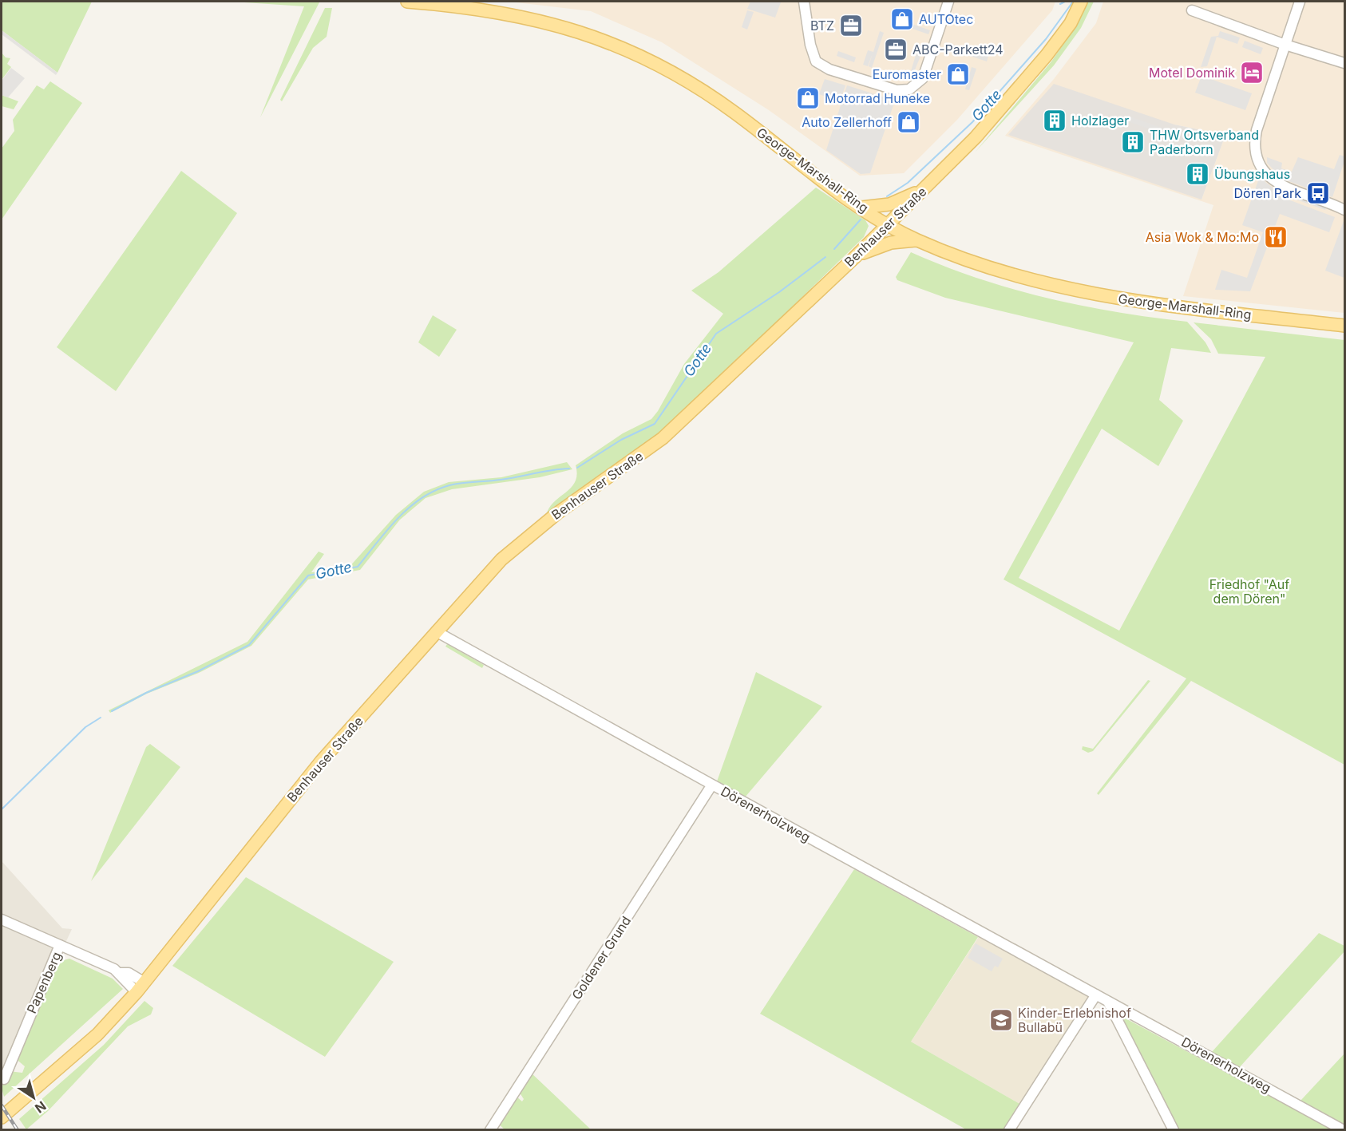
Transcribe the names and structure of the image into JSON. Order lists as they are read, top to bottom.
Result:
{
  "streets": {
    "main road": ["George-Marshall-Ring", "Benhauser Straße"],
    "street": ["Dörenerholzweg", "Goldener Grund", "Papenberg"]
  },
  "crossings": [
    ["George-Marshall-Ring", "Benhauser Straße"],
    ["Benhauser Straße", "Dörenerholzweg"],
    ["Dörenerholzweg", "Goldener Grund"]
  ],
  "water": ["Gotte"],
  "parks": ["Friedhof \"Auf dem Dören\""],
  "places": {
    "shop": [
      "AUTOtec",
      "Euromaster",
      "Motorrad Huneke",
      "Auto Zellerhoff"
    ],
    "office": ["BTZ", "ABC-Parkett24"],
    "hotel": ["Motel Dominik"],
    "building": ["Holzlager", "THW Ortsverband Paderborn", "Übungshaus"],
    "bus stop": ["Dören Park"],
    "restaurant": ["Asia Wok & Mo:Mo"],
    "school or university": ["Kinder-Erlebnishof Bullabü"]
  },
  "north": "bottom right"
}
